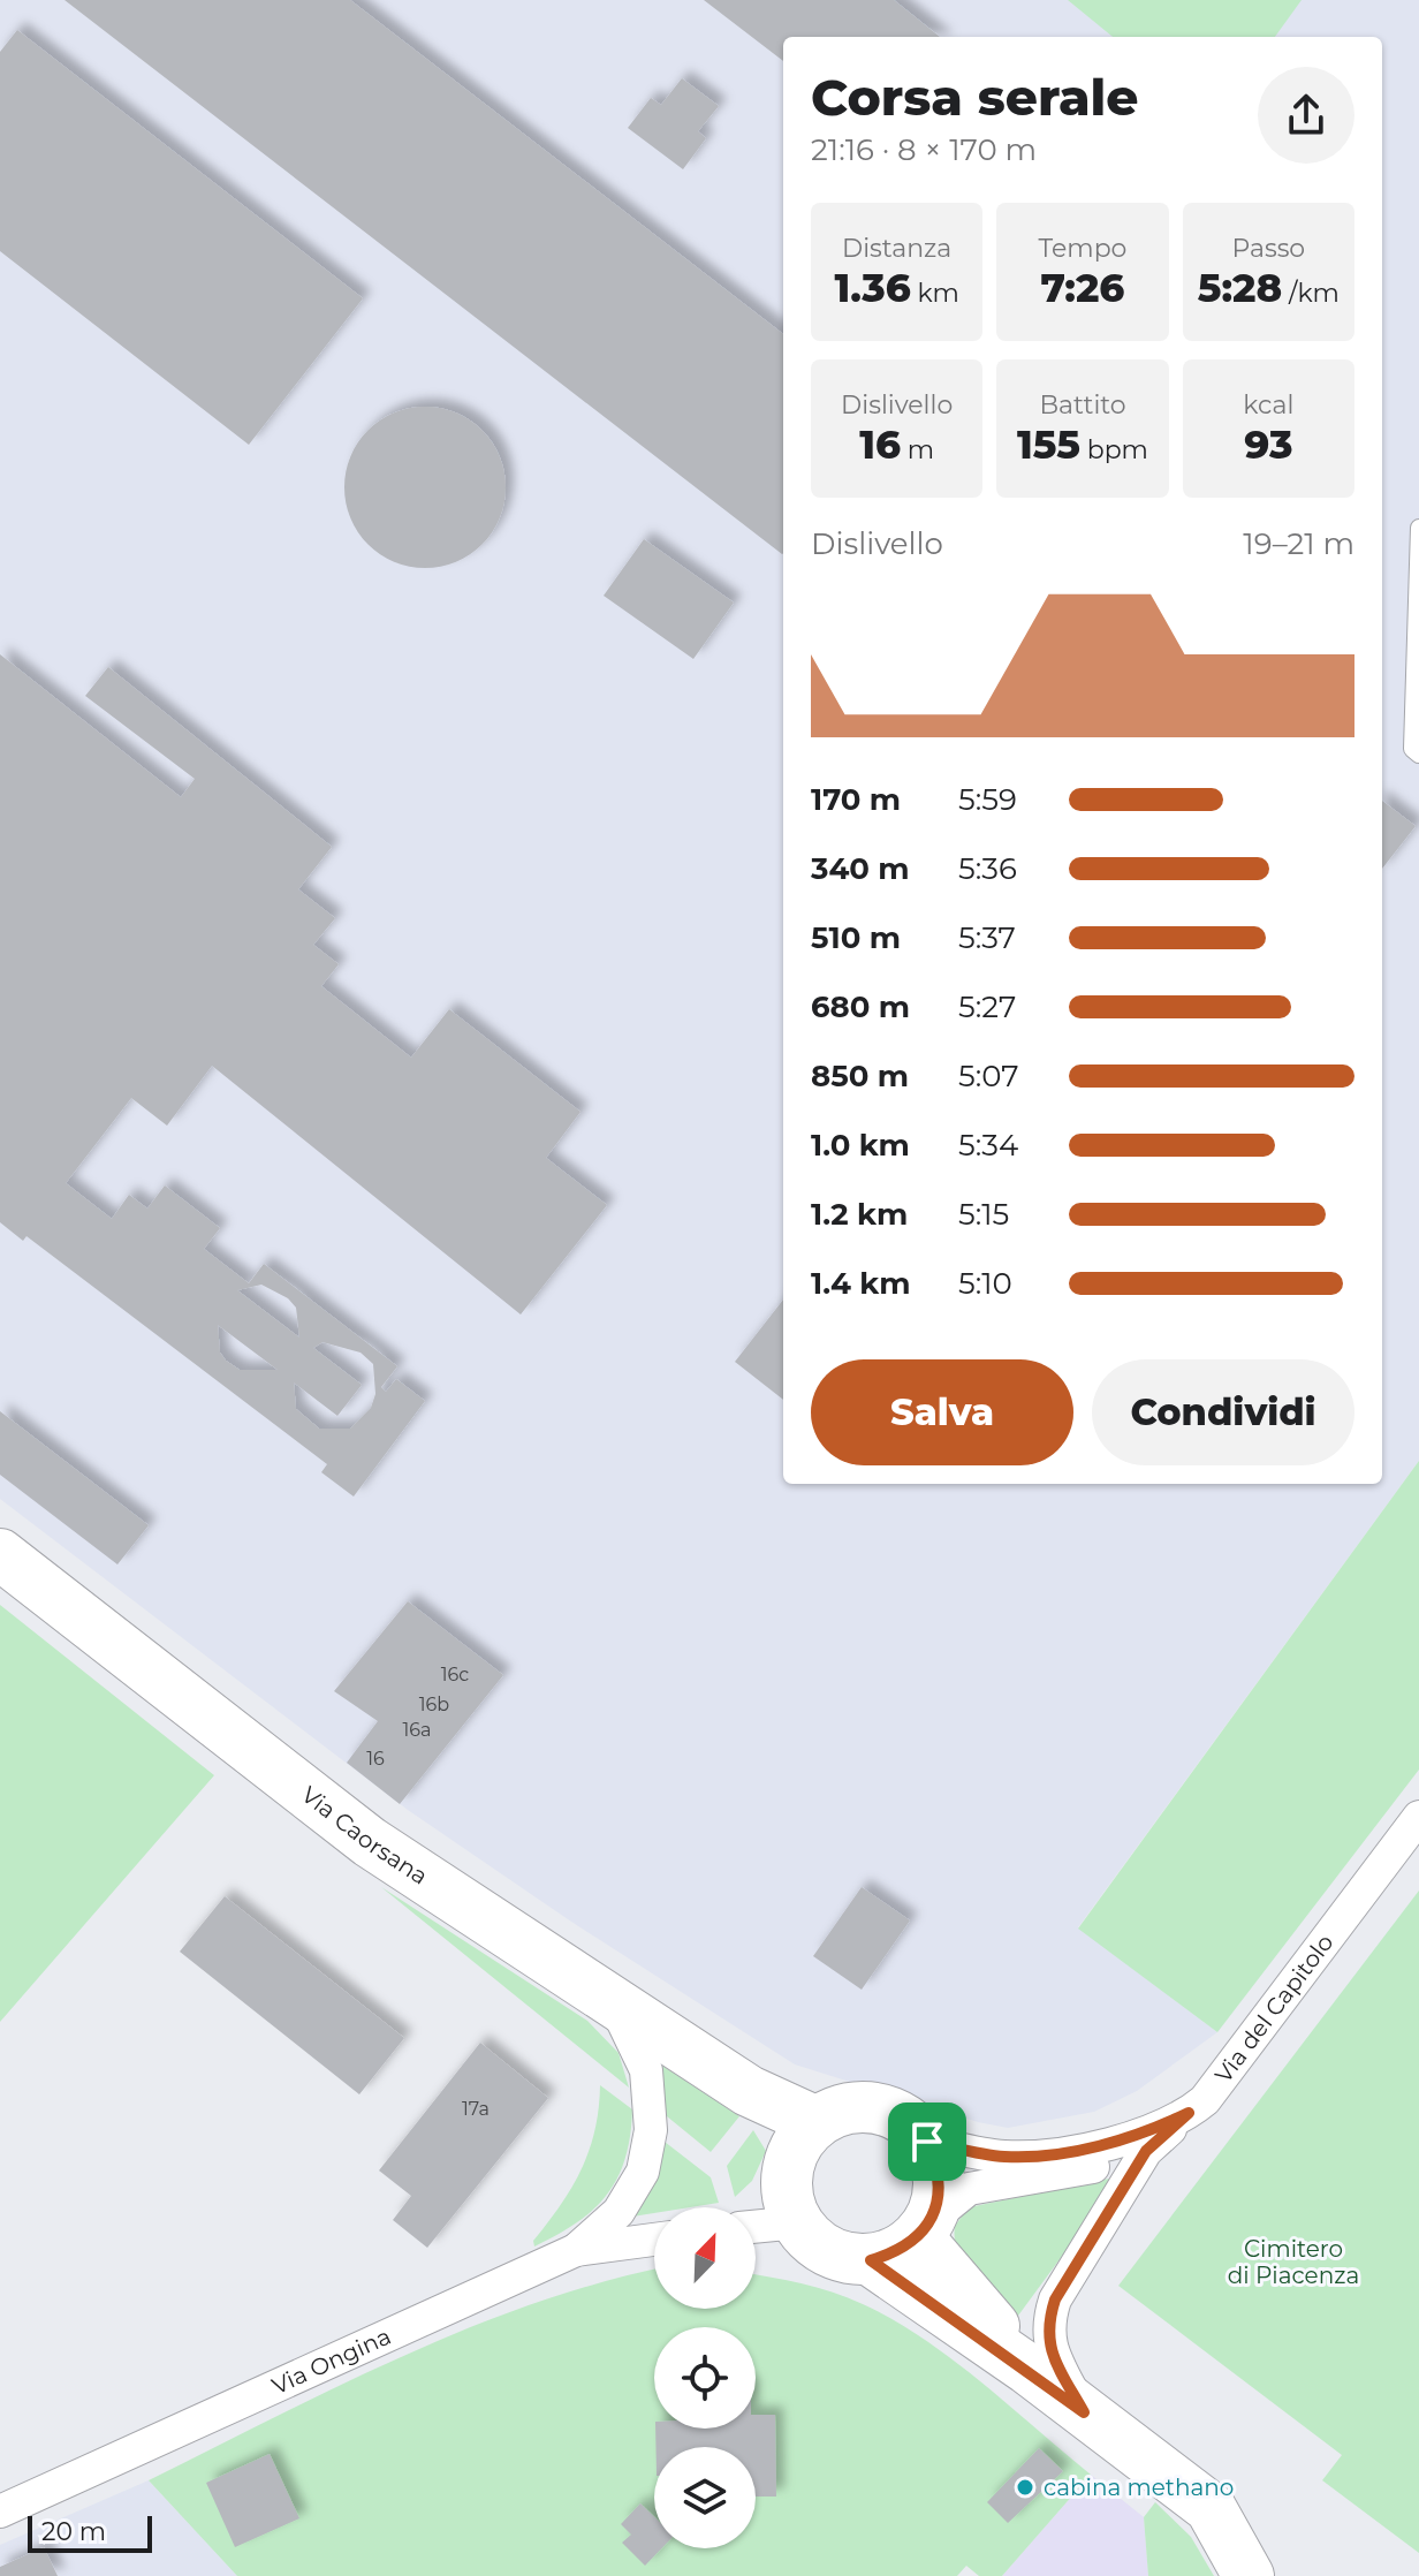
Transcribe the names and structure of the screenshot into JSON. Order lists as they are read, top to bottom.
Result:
{
  "streets": {
    "main road": ["Via Caorsana"],
    "street": ["Via del Capitolo", "Via Ongina"]
  },
  "parks": ["Cimitero di Piacenza"],
  "places": ["cabina methano"],
  "house_numbers": [
    "16c",
    "16b",
    "16a",
    "16",
    "17a"
  ],
  "scale_bar": "20 m",
  "north": "top right",
  "page": {
    "heading": ["Corsa serale", "21:16 · 8 × 170 m"],
    "stats": [
      ["Distanza", "1.36 km"],
      ["Tempo", "7:26"],
      ["Passo", "5:28 /km"],
      ["Dislivello", "16 m"],
      ["Battito", "155 bpm"],
      ["kcal", "93"]
    ],
    "chart": ["Dislivello", "19–21 m"],
    "list": [
      {
        "name": "170 m",
        "note": "5:59"
      },
      {
        "name": "340 m",
        "note": "5:36"
      },
      {
        "name": "510 m",
        "note": "5:37"
      },
      {
        "name": "680 m",
        "note": "5:27"
      },
      {
        "name": "850 m",
        "note": "5:07"
      },
      {
        "name": "1.0 km",
        "note": "5:34"
      },
      {
        "name": "1.2 km",
        "note": "5:15"
      },
      {
        "name": "1.4 km",
        "note": "5:10"
      }
    ],
    "buttons": ["Salva", "Condividi"],
    "scale": "20 m"
  }
}
